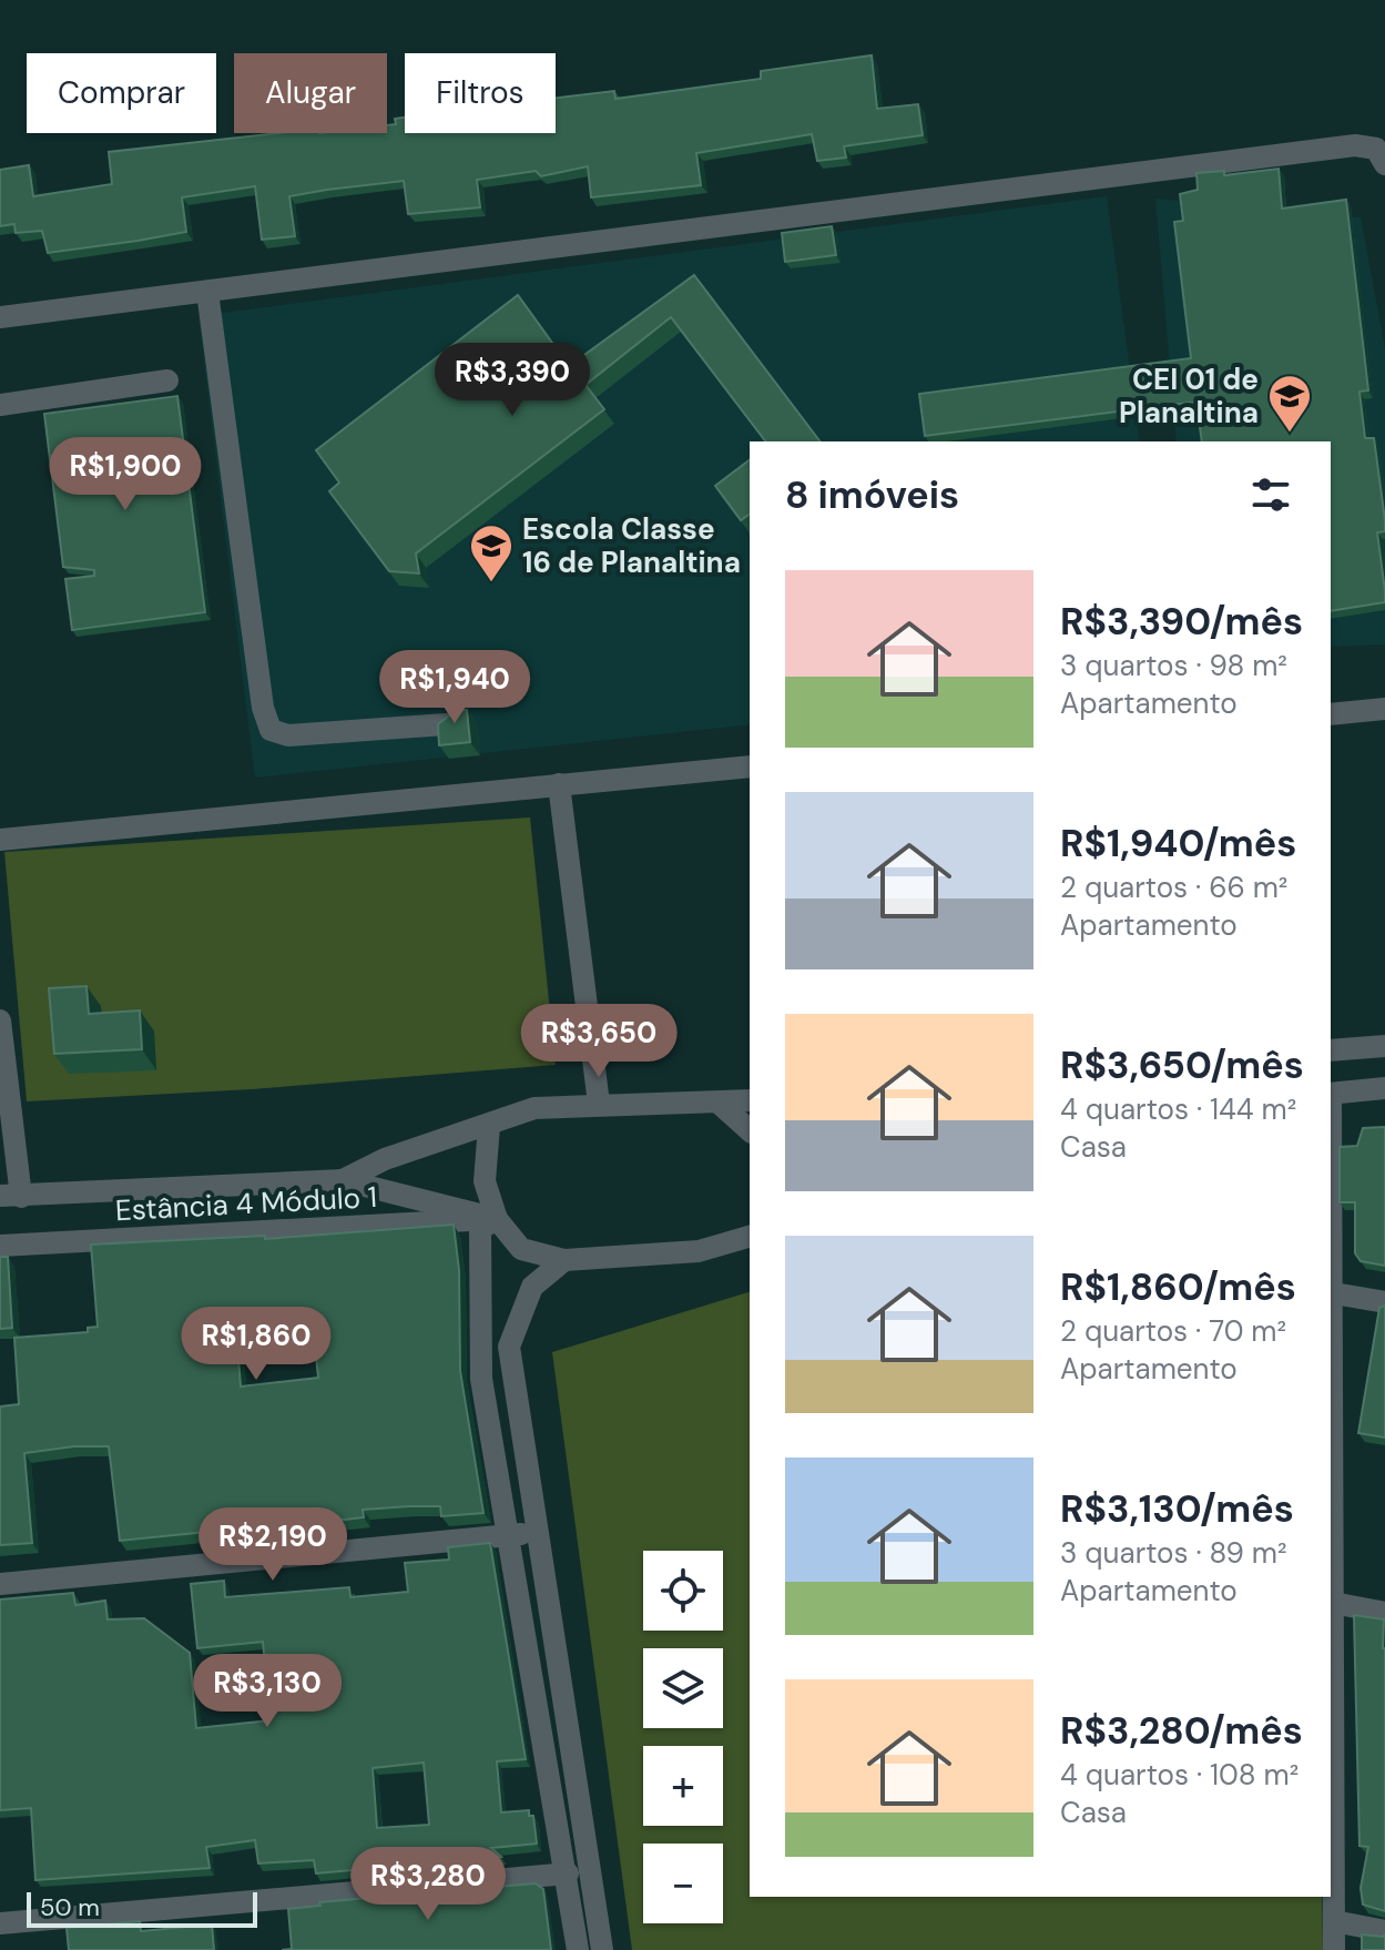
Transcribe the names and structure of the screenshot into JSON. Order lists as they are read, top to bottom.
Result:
{
  "streets": {
    "street": ["Estância 4 Módulo 1"]
  },
  "places": {
    "school or university": ["CEI 01 de Planaltina", "Escola Classe 16 de Planaltina"]
  },
  "scale_bar": "50 m",
  "page": {
    "chip": ["Comprar", "Alugar", "Filtros"],
    "price": [
      "R$3,390",
      "R$1,900",
      "R$1,940",
      "R$3,650",
      "R$1,860",
      "R$2,190",
      "R$3,130",
      "R$3,280"
    ],
    "heading": "8 imóveis",
    "list": [
      {
        "name": "R$3,390/mês",
        "note": "3 quartos · 98 m² · Apartamento"
      },
      {
        "name": "R$1,940/mês",
        "note": "2 quartos · 66 m² · Apartamento"
      },
      {
        "name": "R$3,650/mês",
        "note": "4 quartos · 144 m² · Casa"
      },
      {
        "name": "R$1,860/mês",
        "note": "2 quartos · 70 m² · Apartamento"
      },
      {
        "name": "R$3,130/mês",
        "note": "3 quartos · 89 m² · Apartamento"
      },
      {
        "name": "R$3,280/mês",
        "note": "4 quartos · 108 m² · Casa"
      }
    ],
    "map_buttons": ["+", "−"],
    "scale": "50 m"
  }
}
